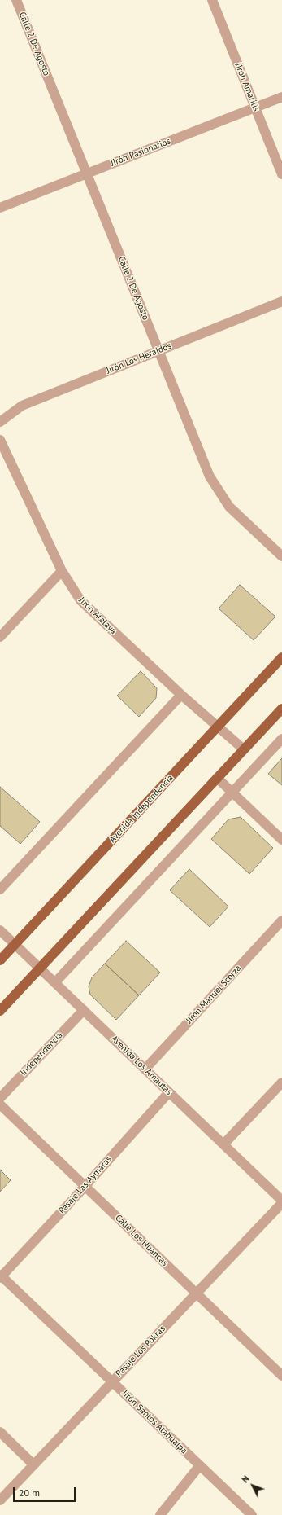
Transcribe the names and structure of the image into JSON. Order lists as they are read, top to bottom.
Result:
{
  "streets": {
    "main road": ["Avenida Independencia"],
    "street": [
      "Calle 2 De Agosto",
      "Jirón Amarilis",
      "Jirón Pasionarios",
      "Jirón Los Heraldos",
      "Jirón Atalaya",
      "Jirón Manuel Scorza",
      "Independencia",
      "Avenida Los Amautas",
      "Pasaje Las Aymaras",
      "Calle Los Huancas",
      "Pasaje Los Pokras",
      "Jirón Santos Atahualpa"
    ]
  },
  "crossings": [
    ["Calle 2 De Agosto", "Jirón Pasionarios"],
    ["Calle 2 De Agosto", "Jirón Los Heraldos"],
    ["Jirón Amarilis", "Jirón Pasionarios"],
    ["Jirón Atalaya", "Avenida Independencia"],
    ["Avenida Independencia", "Avenida Los Amautas"],
    ["Jirón Manuel Scorza", "Avenida Los Amautas"],
    ["Independencia", "Avenida Los Amautas"],
    ["Avenida Los Amautas", "Pasaje Las Aymaras"],
    ["Avenida Los Amautas", "Pasaje Los Pokras"],
    ["Pasaje Las Aymaras", "Calle Los Huancas"],
    ["Pasaje Las Aymaras", "Jirón Santos Atahualpa"],
    ["Calle Los Huancas", "Pasaje Los Pokras"],
    ["Pasaje Los Pokras", "Jirón Santos Atahualpa"]
  ],
  "scale_bar": "20 m",
  "north": "top left"
}
